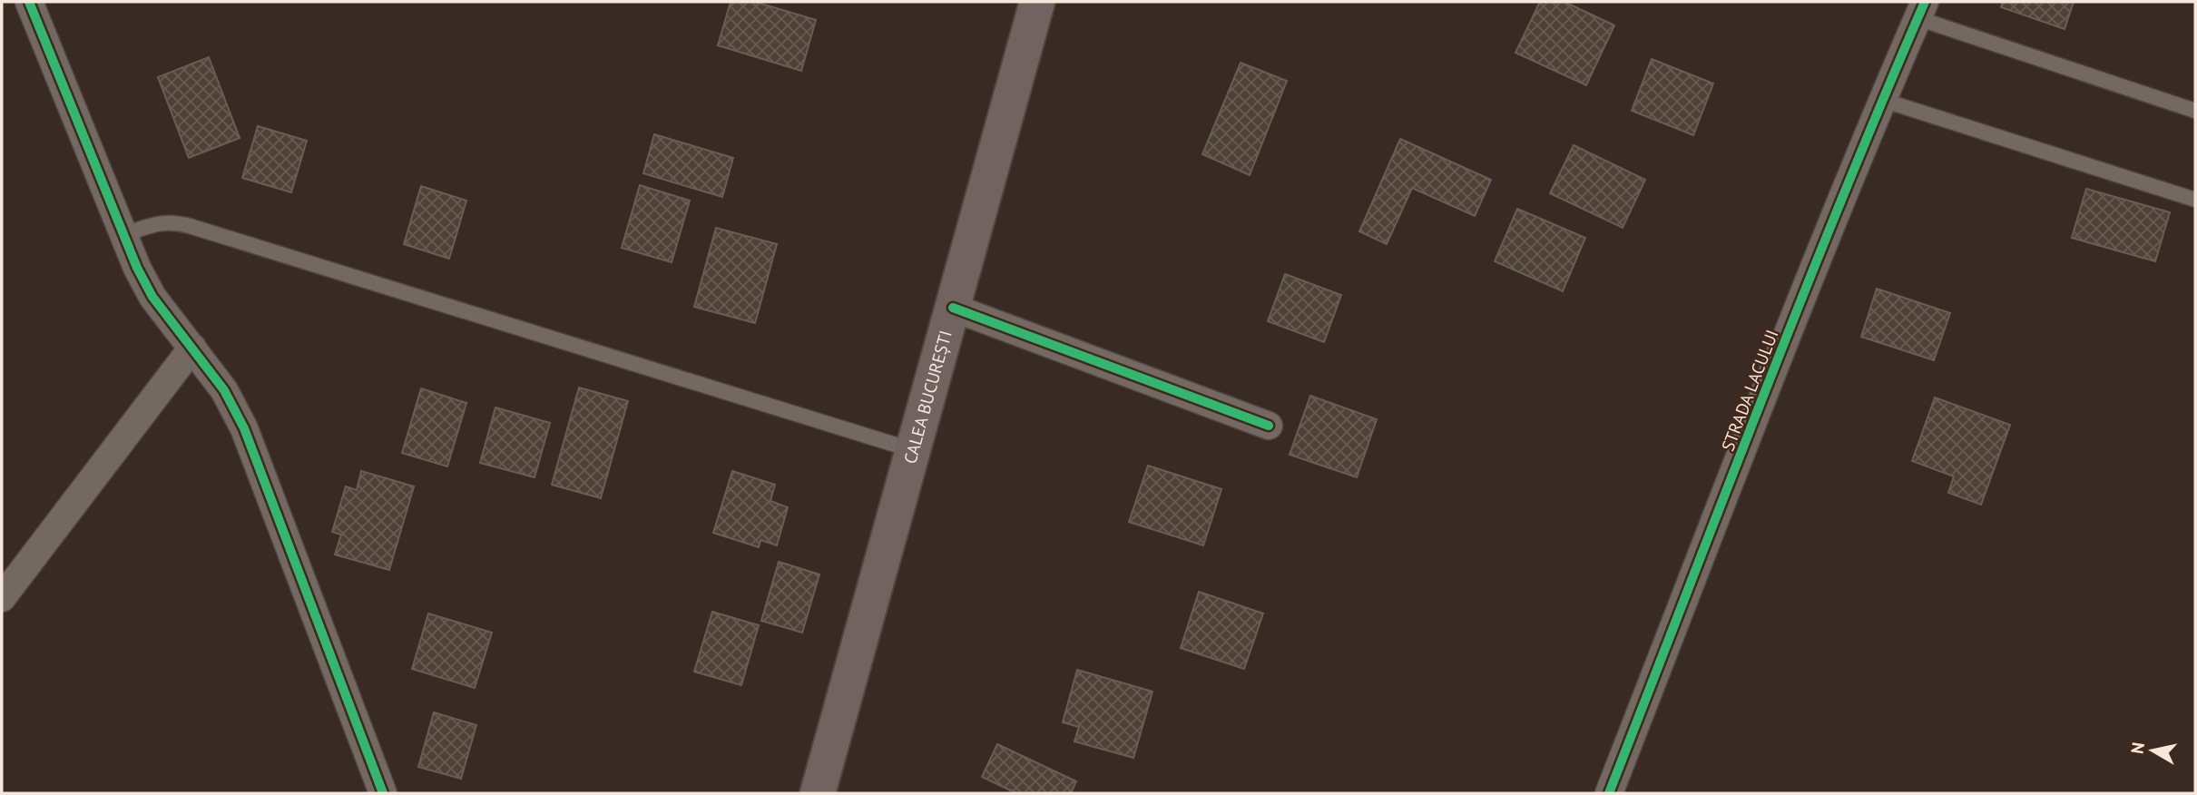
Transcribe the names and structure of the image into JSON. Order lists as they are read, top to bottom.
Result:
{
  "streets": {
    "main road": ["CALEA BUCUREȘTI"],
    "street": ["STRADA LACULUI"]
  },
  "north": "left"
}
